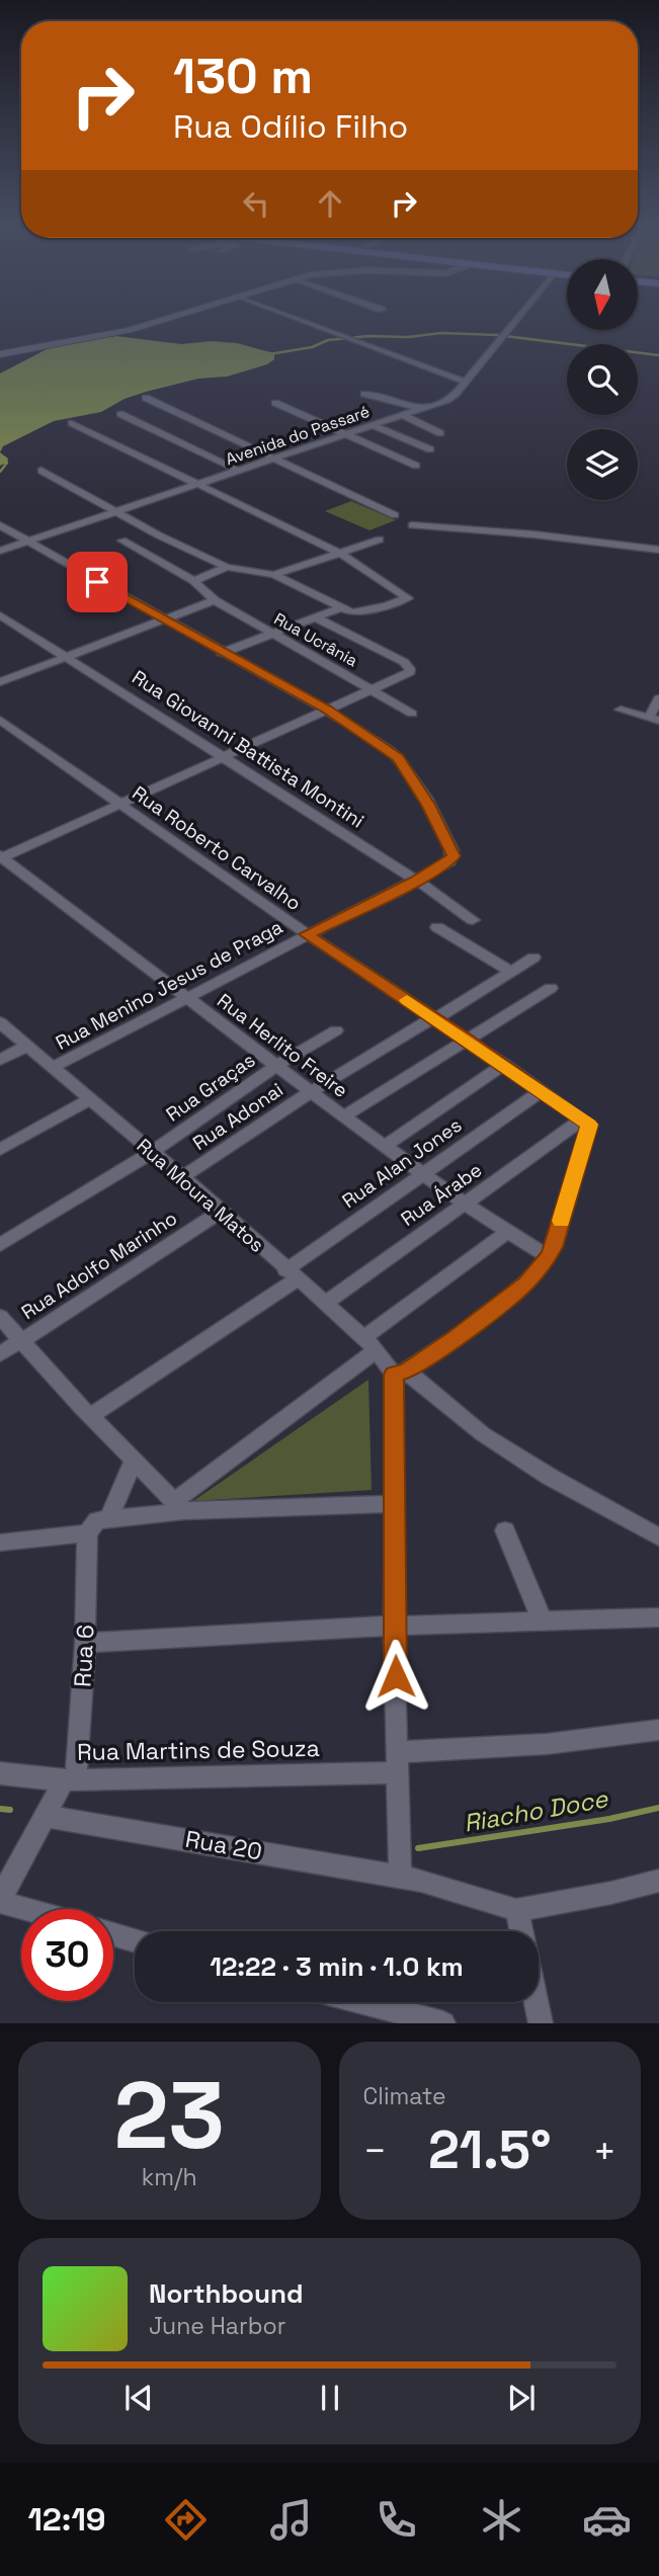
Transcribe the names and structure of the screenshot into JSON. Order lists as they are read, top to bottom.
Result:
{
  "streets": {
    "street": [
      "Avenida do Passaré",
      "Rua Ucrânia",
      "Rua Giovanni Battista Montini",
      "Rua Roberto Carvalho",
      "Rua Menino Jesus de Praga",
      "Rua Herlito Freire",
      "Rua Graças",
      "Rua Adonai",
      "Rua Alan Jones",
      "Rua Árabe",
      "Rua Moura Matos",
      "Rua Adolfo Marinho",
      "Rua 6",
      "Rua Martins de Souza",
      "Rua 20"
    ]
  },
  "crossings": [
    ["Rua Giovanni Battista Montini", "Rua Menino Jesus de Praga"],
    ["Rua Roberto Carvalho", "Rua Menino Jesus de Praga"],
    ["Rua Roberto Carvalho", "Rua Adonai"],
    ["Rua Roberto Carvalho", "Rua Alan Jones"],
    ["Rua Roberto Carvalho", "Rua Árabe"],
    ["Rua Menino Jesus de Praga", "Rua Herlito Freire"],
    ["Rua Menino Jesus de Praga", "Rua Moura Matos"],
    ["Rua Herlito Freire", "Rua Graças"],
    ["Rua Herlito Freire", "Rua Adonai"],
    ["Rua Herlito Freire", "Rua Alan Jones"],
    ["Rua Herlito Freire", "Rua Árabe"],
    ["Rua Graças", "Rua Moura Matos"],
    ["Rua Adonai", "Rua Moura Matos"],
    ["Rua Alan Jones", "Rua Moura Matos"],
    ["Rua Árabe", "Rua Moura Matos"],
    ["Rua Moura Matos", "Rua Adolfo Marinho"],
    ["Rua 6", "Rua Martins de Souza"],
    ["Rua 6", "Rua 20"]
  ],
  "water": ["Riacho Doce"],
  "north": "bottom",
  "page": {
    "turn": ["130 m", "Rua Odílio Filho"],
    "limit": "30",
    "trip": "12:22 · 3 min · 1.0 km",
    "tile": [
      ["23", "km/h"],
      "Climate"
    ],
    "heat": ["−", "21.5°", "+"],
    "song": ["Northbound", "June Harbor"],
    "tabs": "12:19"
  }
}
